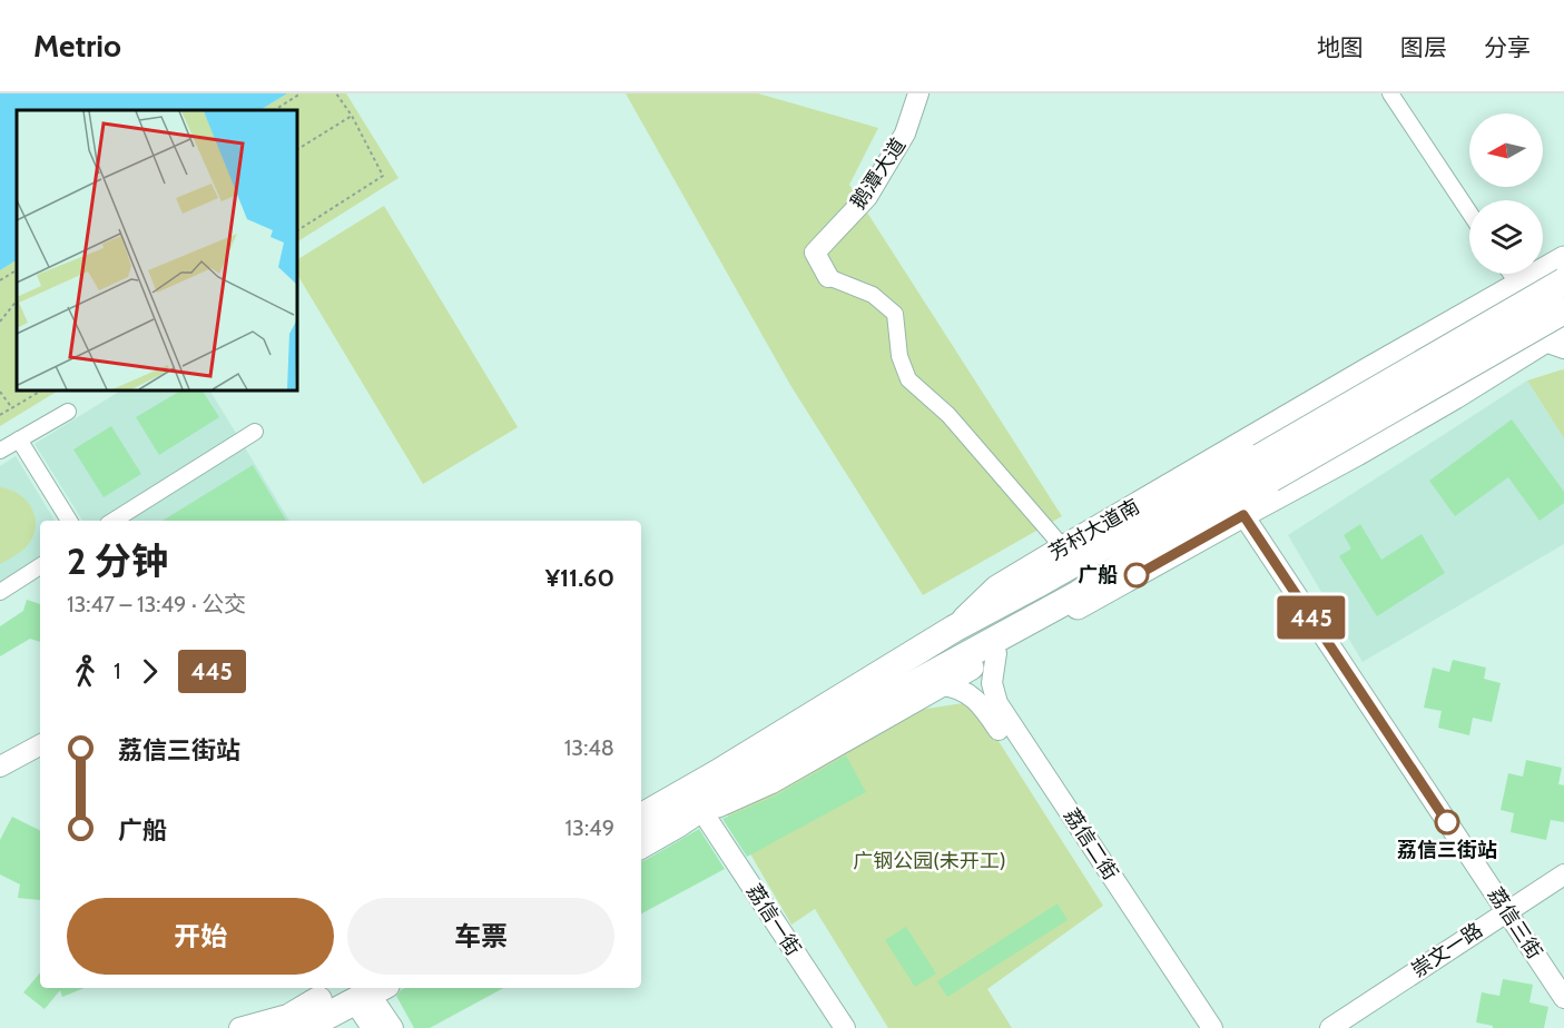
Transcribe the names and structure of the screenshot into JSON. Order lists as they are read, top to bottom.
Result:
{
  "streets": {
    "highway": ["芳村大道南"],
    "street": [
      "鹅潭大道",
      "荔信二街",
      "荔信一街",
      "荔信三街",
      "崇文一路"
    ]
  },
  "crossings": [
    ["荔信三街", "崇文一路"]
  ],
  "parks": ["广钢公园(未开工)"],
  "places": ["广船", "荔信三街站"],
  "lines": ["bus line 445"],
  "north": "left",
  "page": {
    "header": "Metrio",
    "nav": ["地图", "图层", "分享"],
    "on_map": "445",
    "heading": ["2 分钟", "13:47 – 13:49 · 公交", "¥11.60"],
    "legs": ["1", "445"],
    "list": [
      {
        "name": "荔信三街站",
        "value": "13:48"
      },
      {
        "name": "广船",
        "value": "13:49"
      }
    ],
    "buttons": ["开始", "车票"]
  }
}
